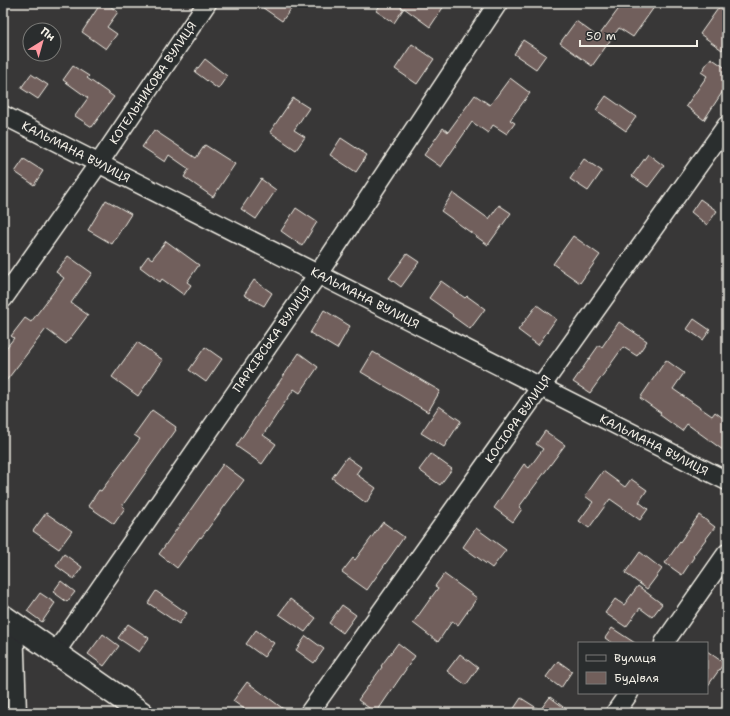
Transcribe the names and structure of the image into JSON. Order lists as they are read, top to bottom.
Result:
{
  "streets": {
    "street": [
      "КОТЕЛЬНИКОВА ВУЛИЦЯ",
      "КАЛЬМАНА ВУЛИЦЯ",
      "ПАРКІВСЬКА ВУЛИЦЯ",
      "КОСІОРА ВУЛИЦЯ"
    ]
  },
  "crossings": [
    ["КОТЕЛЬНИКОВА ВУЛИЦЯ", "КАЛЬМАНА ВУЛИЦЯ"],
    ["КАЛЬМАНА ВУЛИЦЯ", "ПАРКІВСЬКА ВУЛИЦЯ"],
    ["КАЛЬМАНА ВУЛИЦЯ", "КОСІОРА ВУЛИЦЯ"]
  ],
  "legend": ["Вулиця", "Будівля"],
  "scale_bar": "50 m",
  "north": "top right"
}
